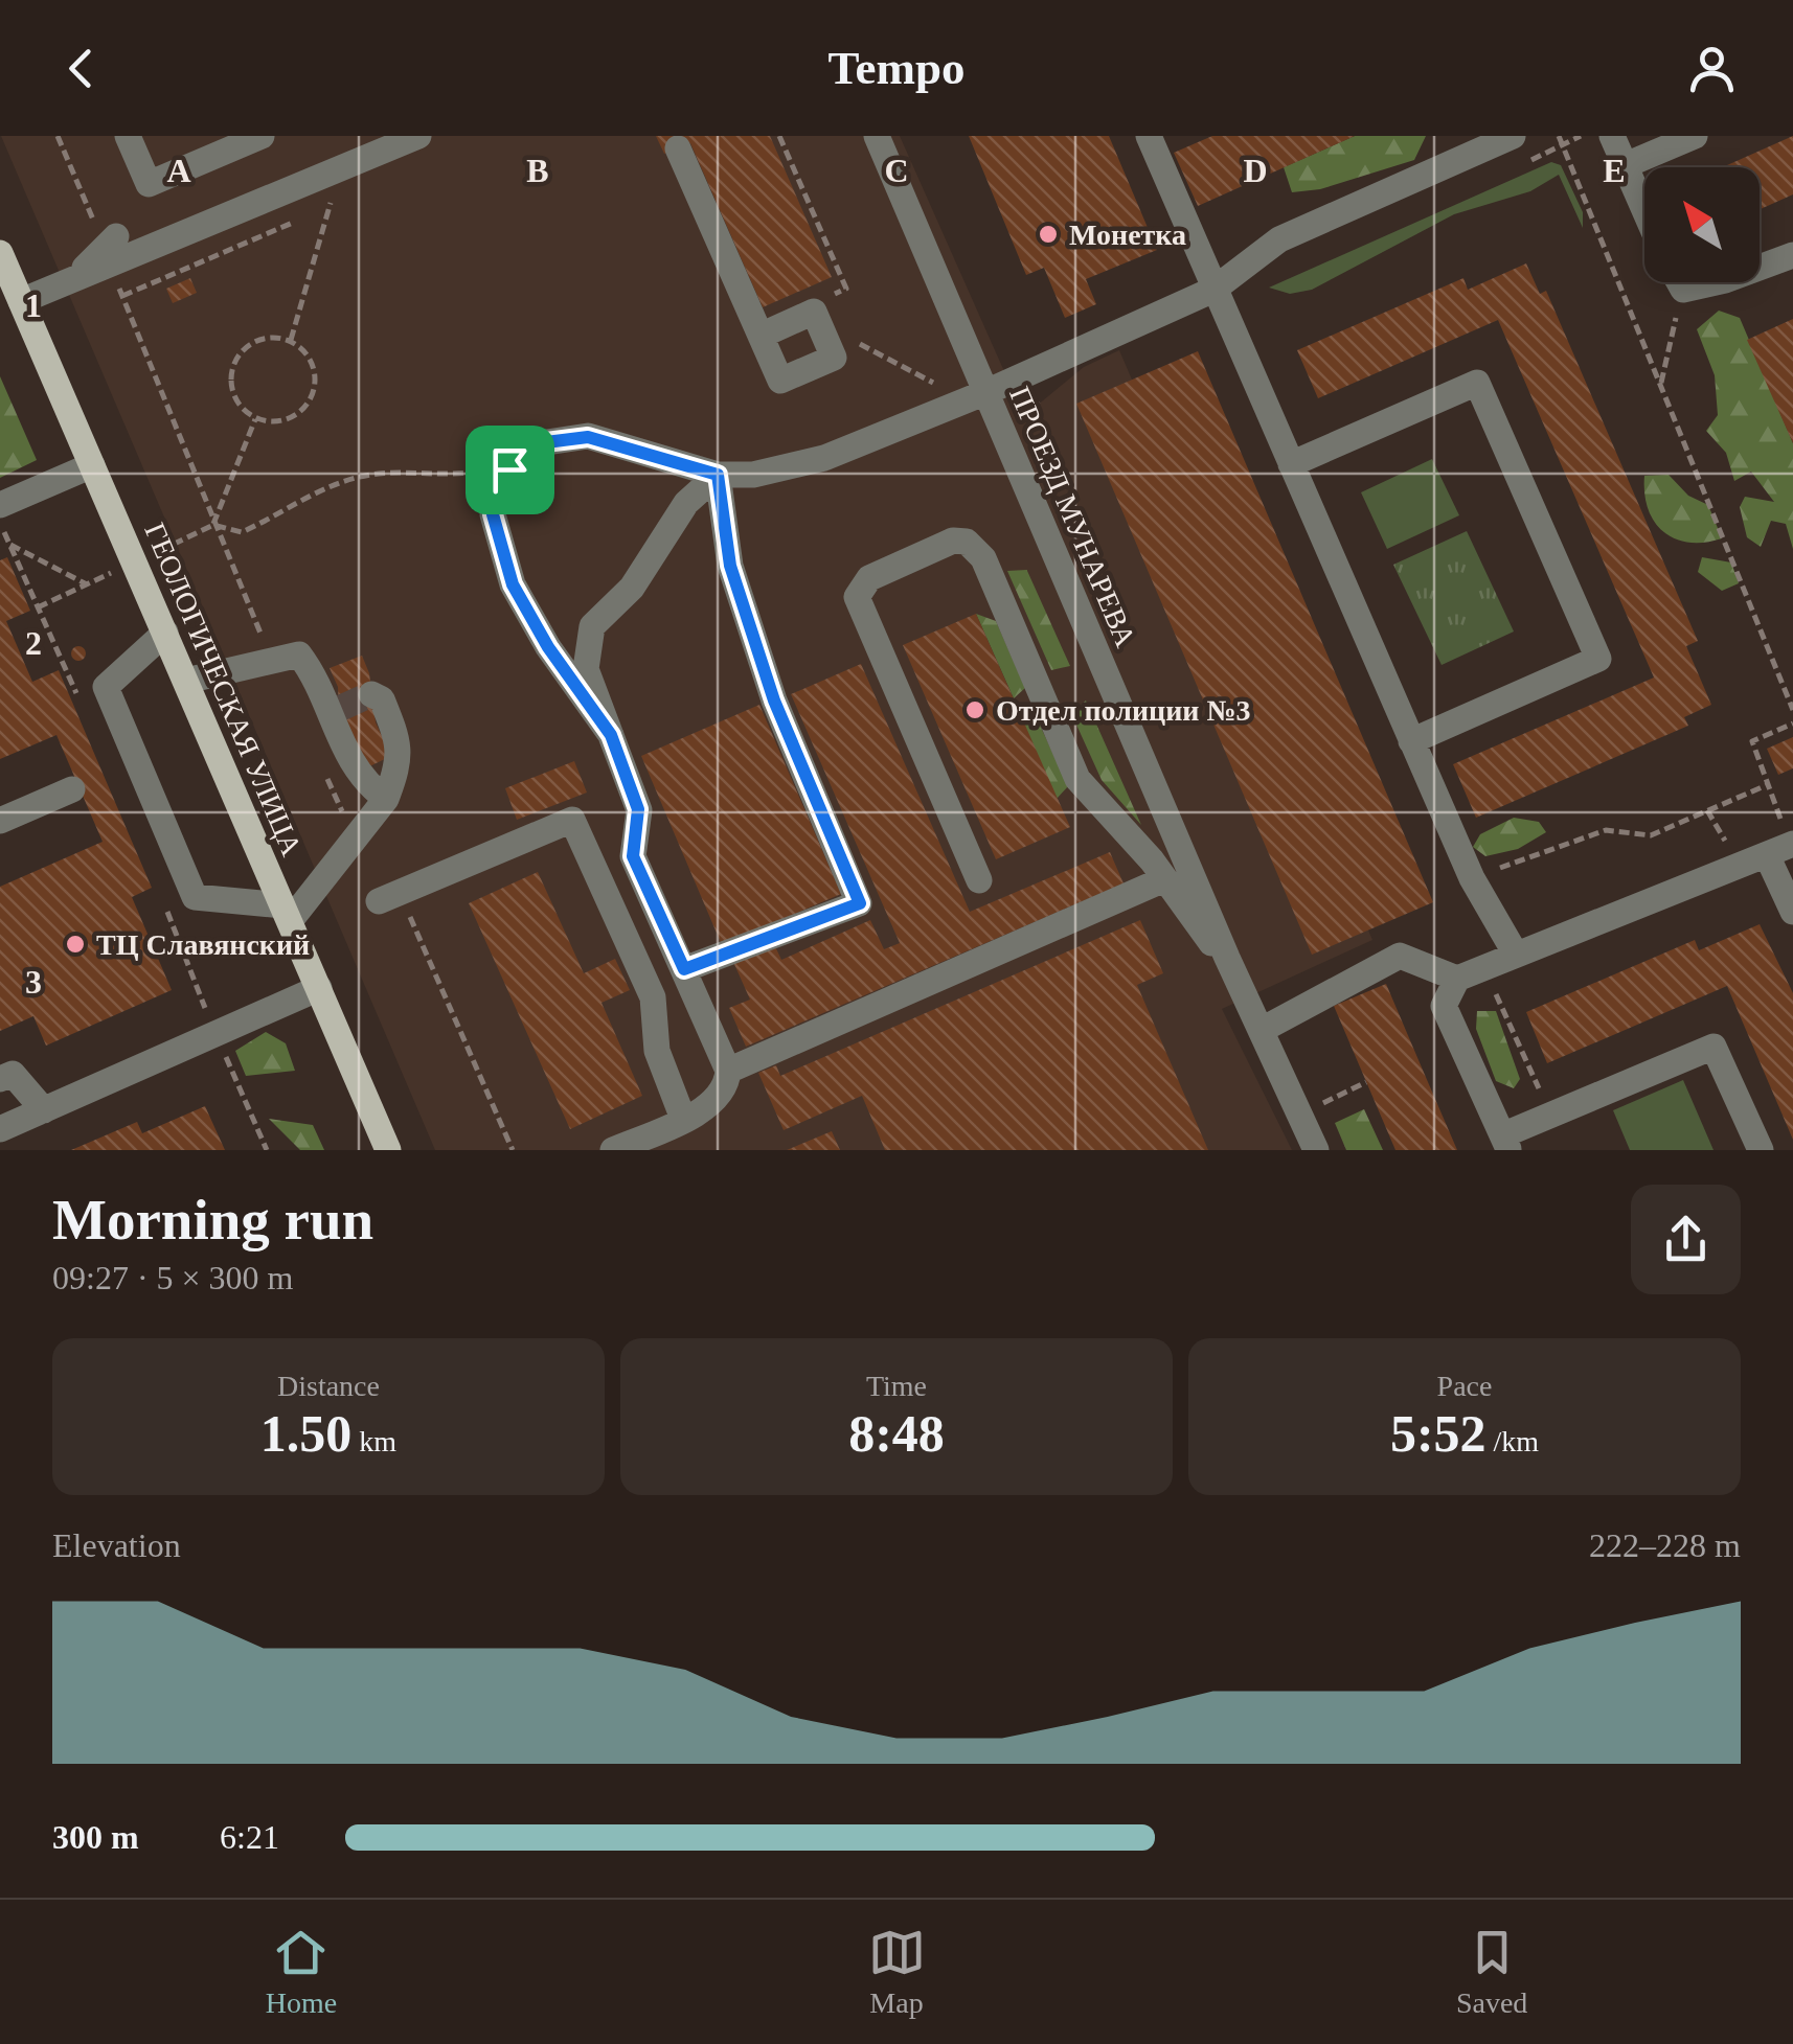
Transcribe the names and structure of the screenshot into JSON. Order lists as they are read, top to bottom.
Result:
{
  "streets": {
    "main road": ["ГЕОЛОГИЧЕСКАЯ УЛИЦА"],
    "street": ["ПРОЕЗД МУНАРЕВА"]
  },
  "places": ["Монетка", "Отдел полиции №3", "ТЦ Славянский"],
  "north": "top left",
  "page": {
    "header": "Tempo",
    "heading": ["Morning run", "09:27 · 5 × 300 m"],
    "stats": [
      ["Distance", "1.50 km"],
      ["Time", "8:48"],
      ["Pace", "5:52 /km"]
    ],
    "chart": ["Elevation", "222–228 m"],
    "list": [
      {
        "name": "300 m",
        "note": "6:21"
      }
    ],
    "tabs": ["Home", "Map", "Saved"]
  },
  "grid": {
    "columns": [
      "A",
      "B",
      "C",
      "D",
      "E"
    ],
    "rows": ["1", "2", "3"]
  }
}
